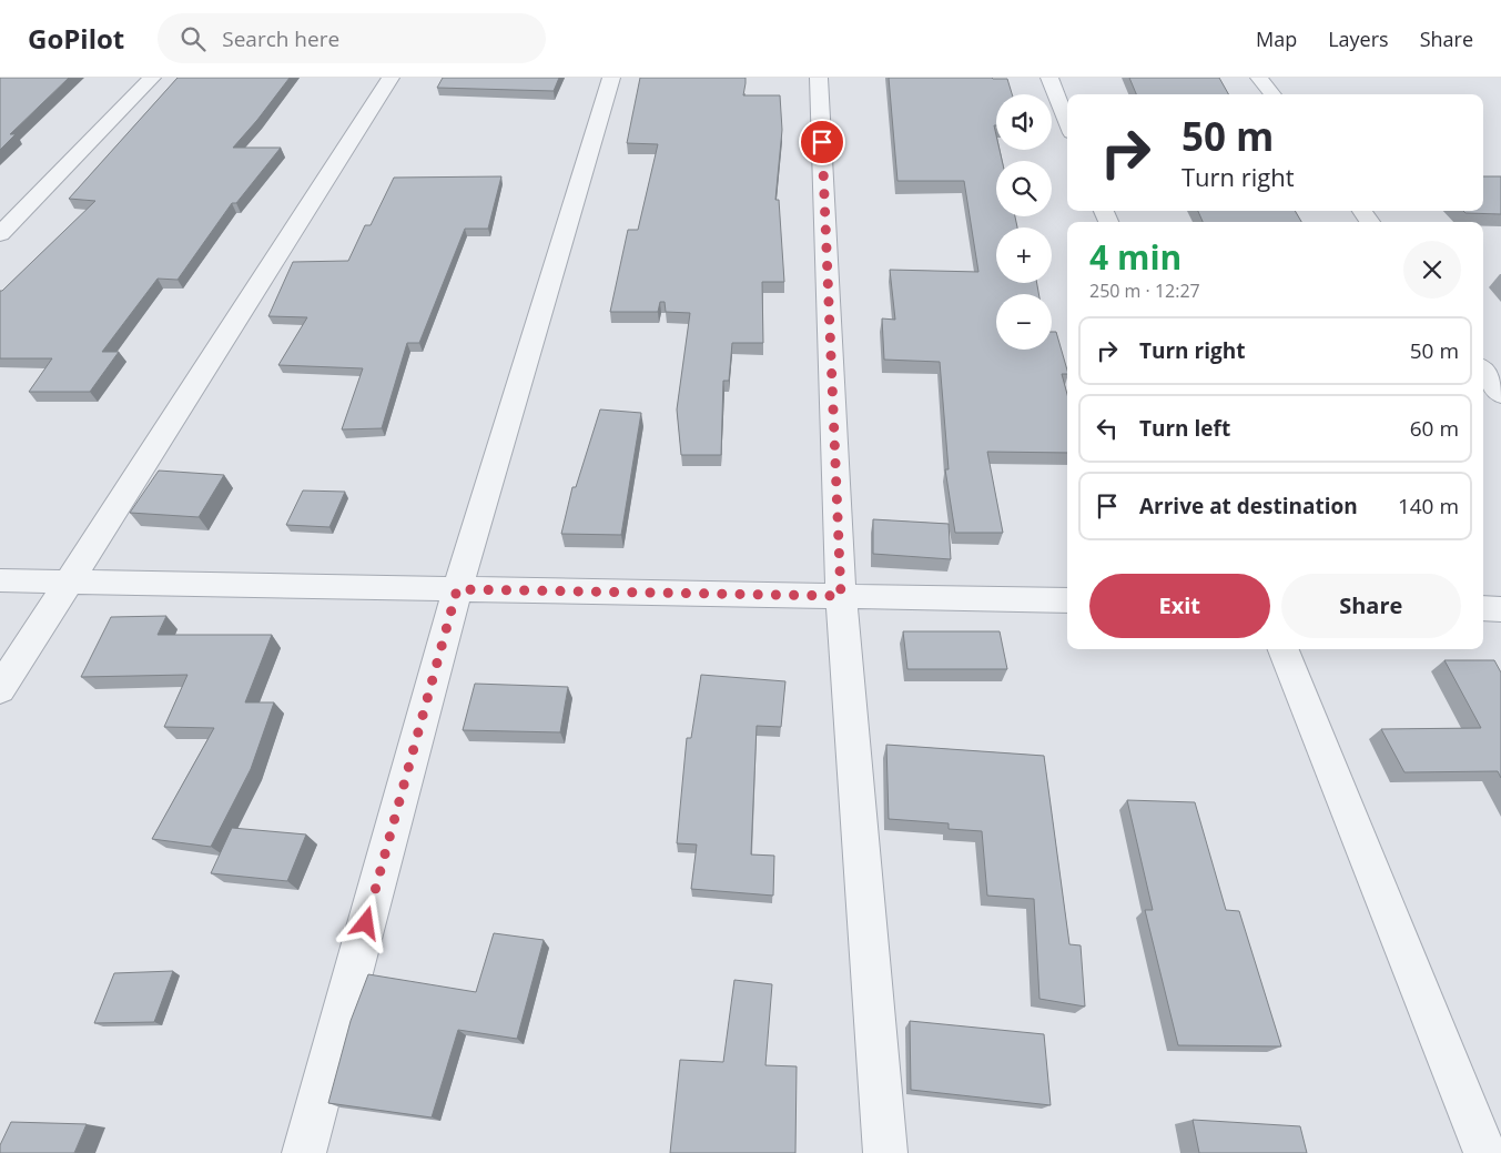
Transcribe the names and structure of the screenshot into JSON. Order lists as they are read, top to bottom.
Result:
{
  "page": {
    "header": "GoPilot",
    "search": "Search here",
    "nav": ["Map", "Layers", "Share"],
    "map_buttons": ["+", "−"],
    "turn": ["50 m", "Turn right"],
    "heading": ["4 min", "250 m · 12:27"],
    "list": [
      {
        "name": "Turn right",
        "value": "50 m"
      },
      {
        "name": "Turn left",
        "value": "60 m"
      },
      {
        "name": "Arrive at destination",
        "value": "140 m"
      }
    ],
    "buttons": ["Exit", "Share"]
  }
}
